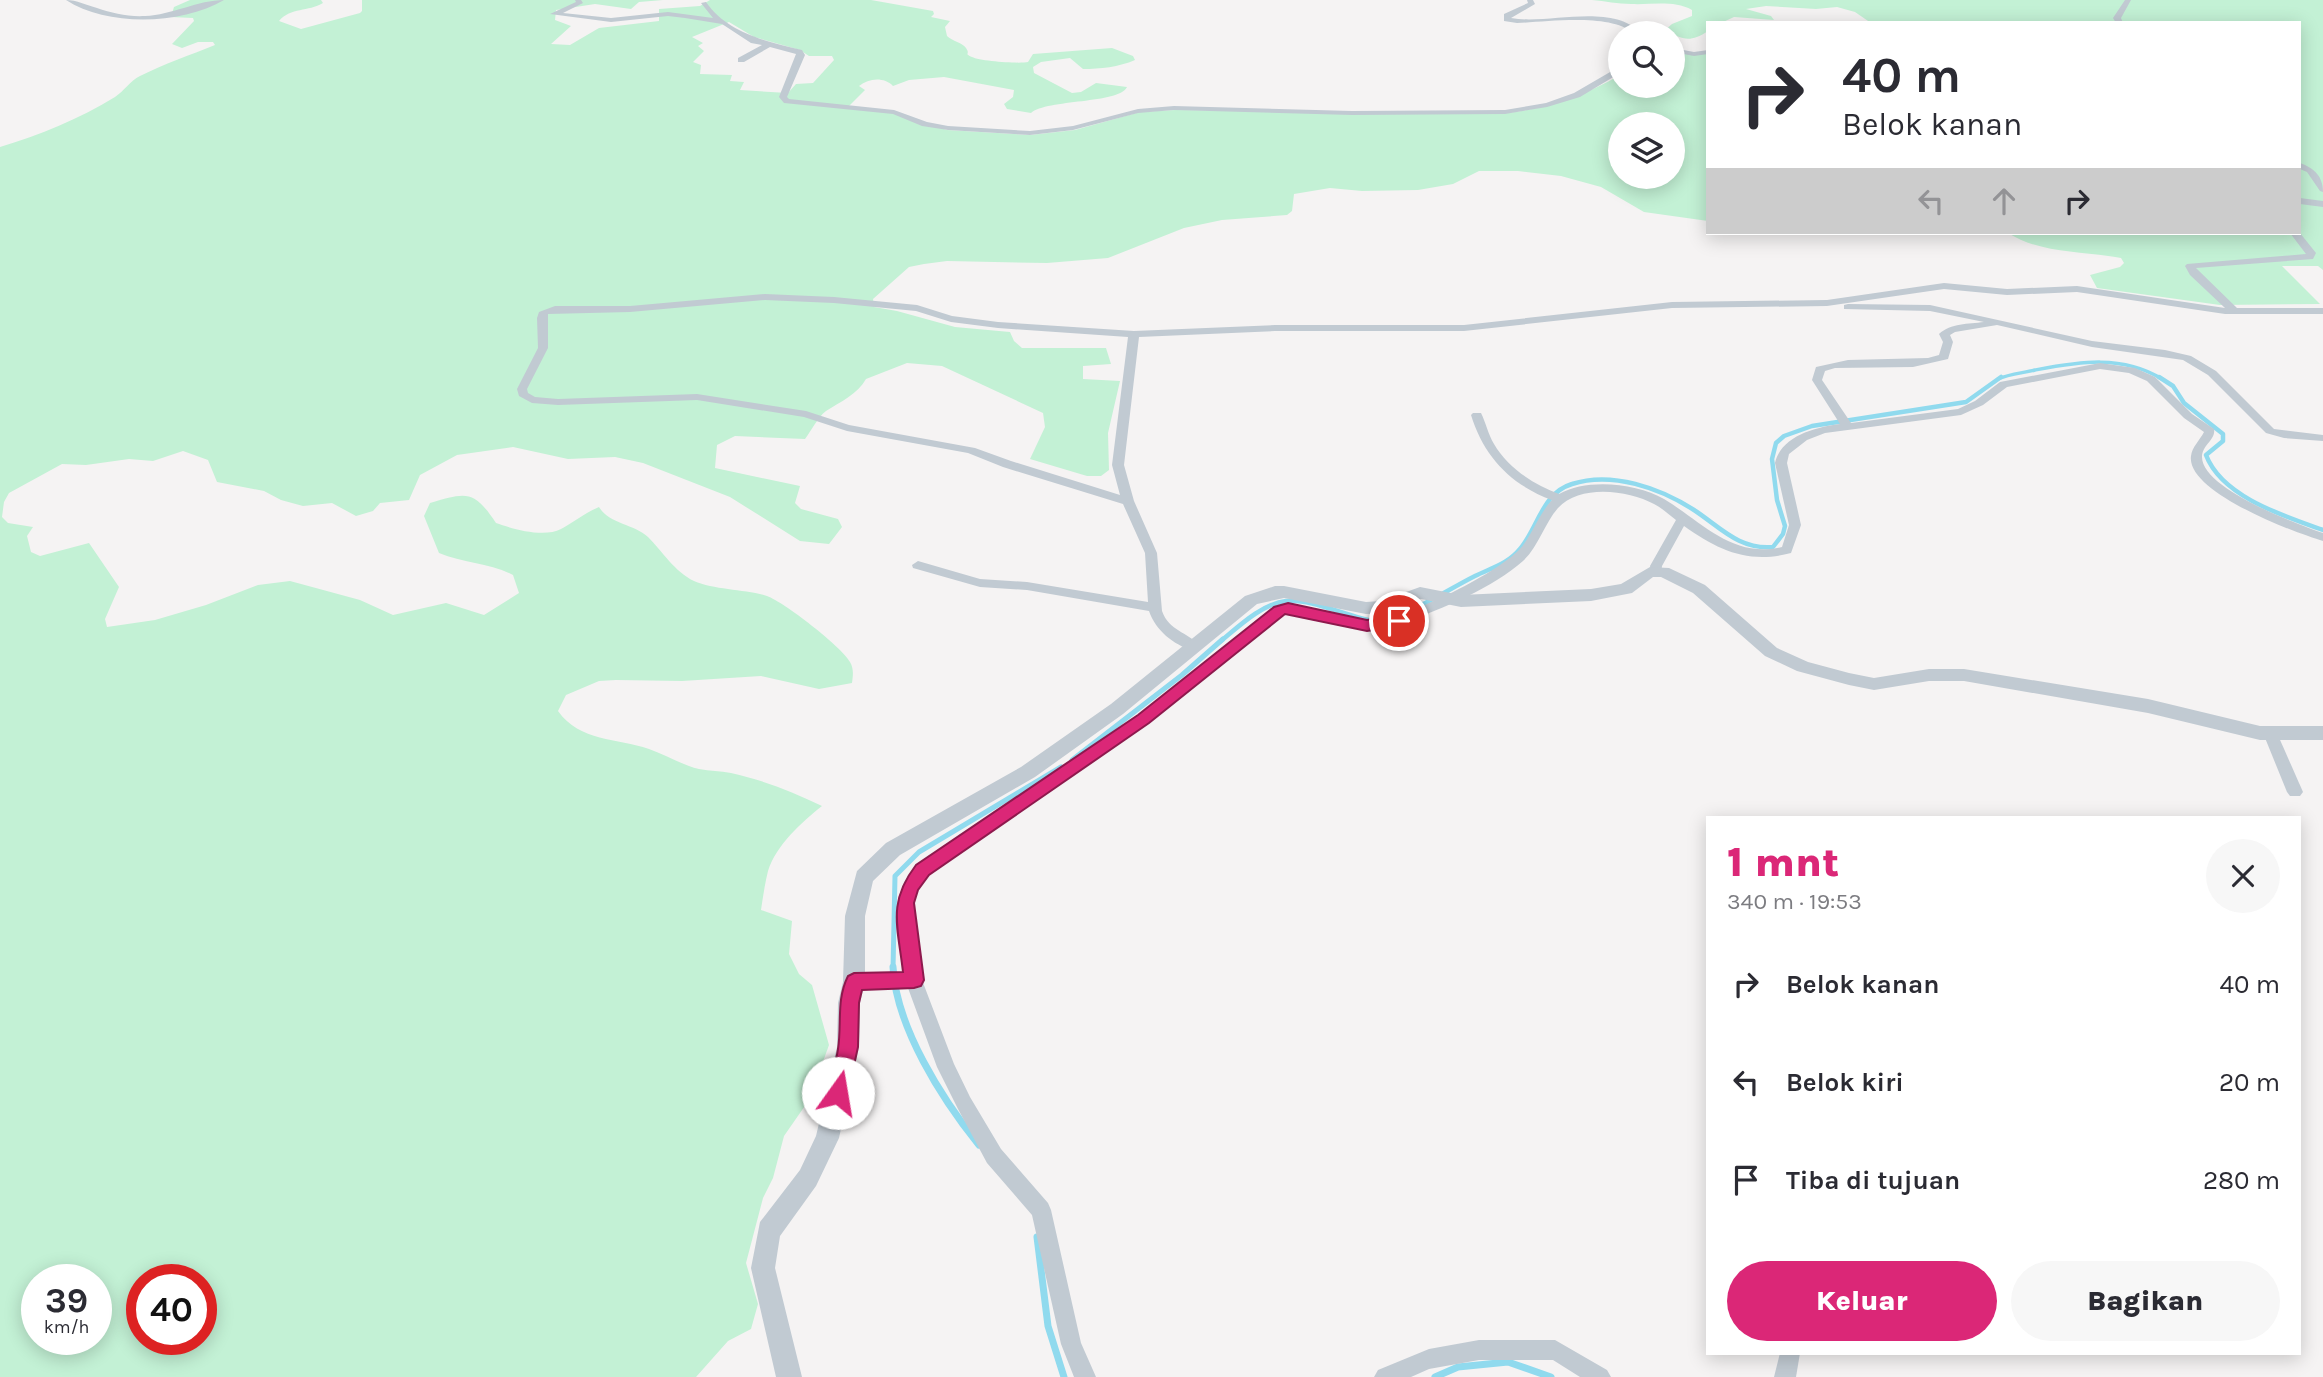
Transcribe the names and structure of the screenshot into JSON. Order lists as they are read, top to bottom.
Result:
{
  "page": {
    "turn": ["40 m", "Belok kanan"],
    "heading": ["1 mnt", "340 m · 19:53"],
    "list": [
      {
        "name": "Belok kanan",
        "value": "40 m"
      },
      {
        "name": "Belok kiri",
        "value": "20 m"
      },
      {
        "name": "Tiba di tujuan",
        "value": "280 m"
      }
    ],
    "buttons": ["Keluar", "Bagikan"],
    "speed": "39 km/h",
    "limit": "40"
  }
}
